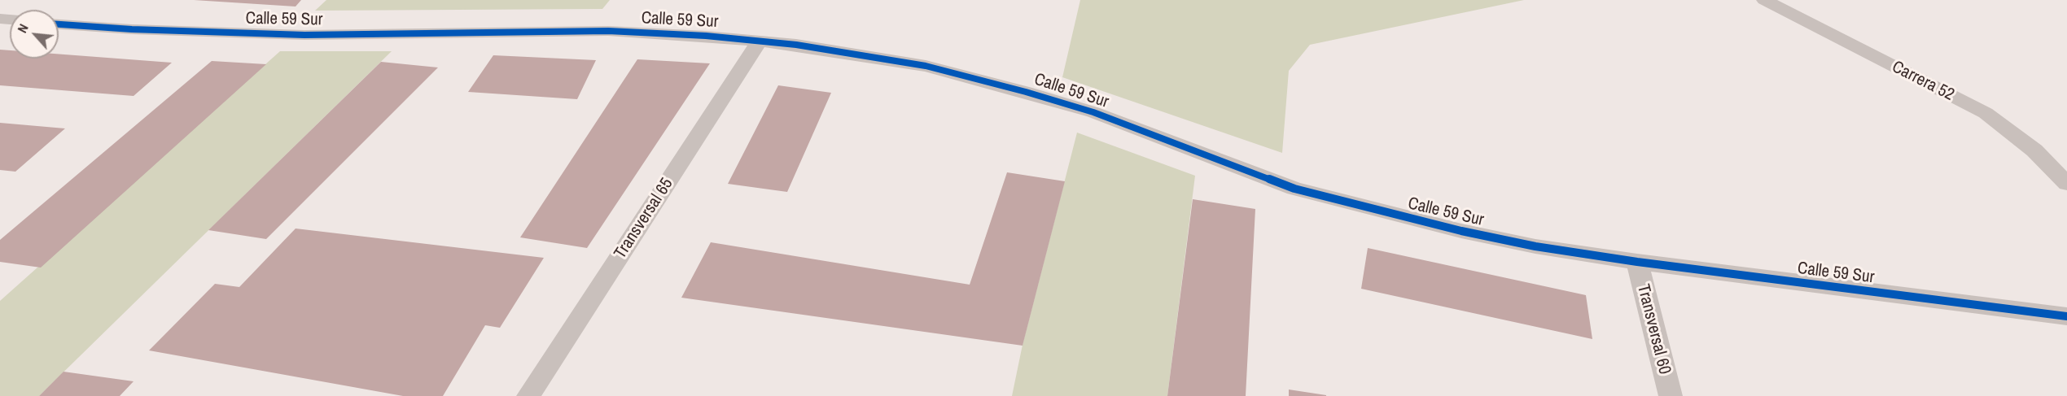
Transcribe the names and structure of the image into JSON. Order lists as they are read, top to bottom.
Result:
{
  "streets": {
    "street": [
      "Calle 59 Sur",
      "Carrera 52",
      "Transversal 65",
      "Transversal 60"
    ]
  },
  "crossings": [
    ["Calle 59 Sur", "Transversal 65"],
    ["Calle 59 Sur", "Transversal 60"]
  ],
  "north": "top left"
}
